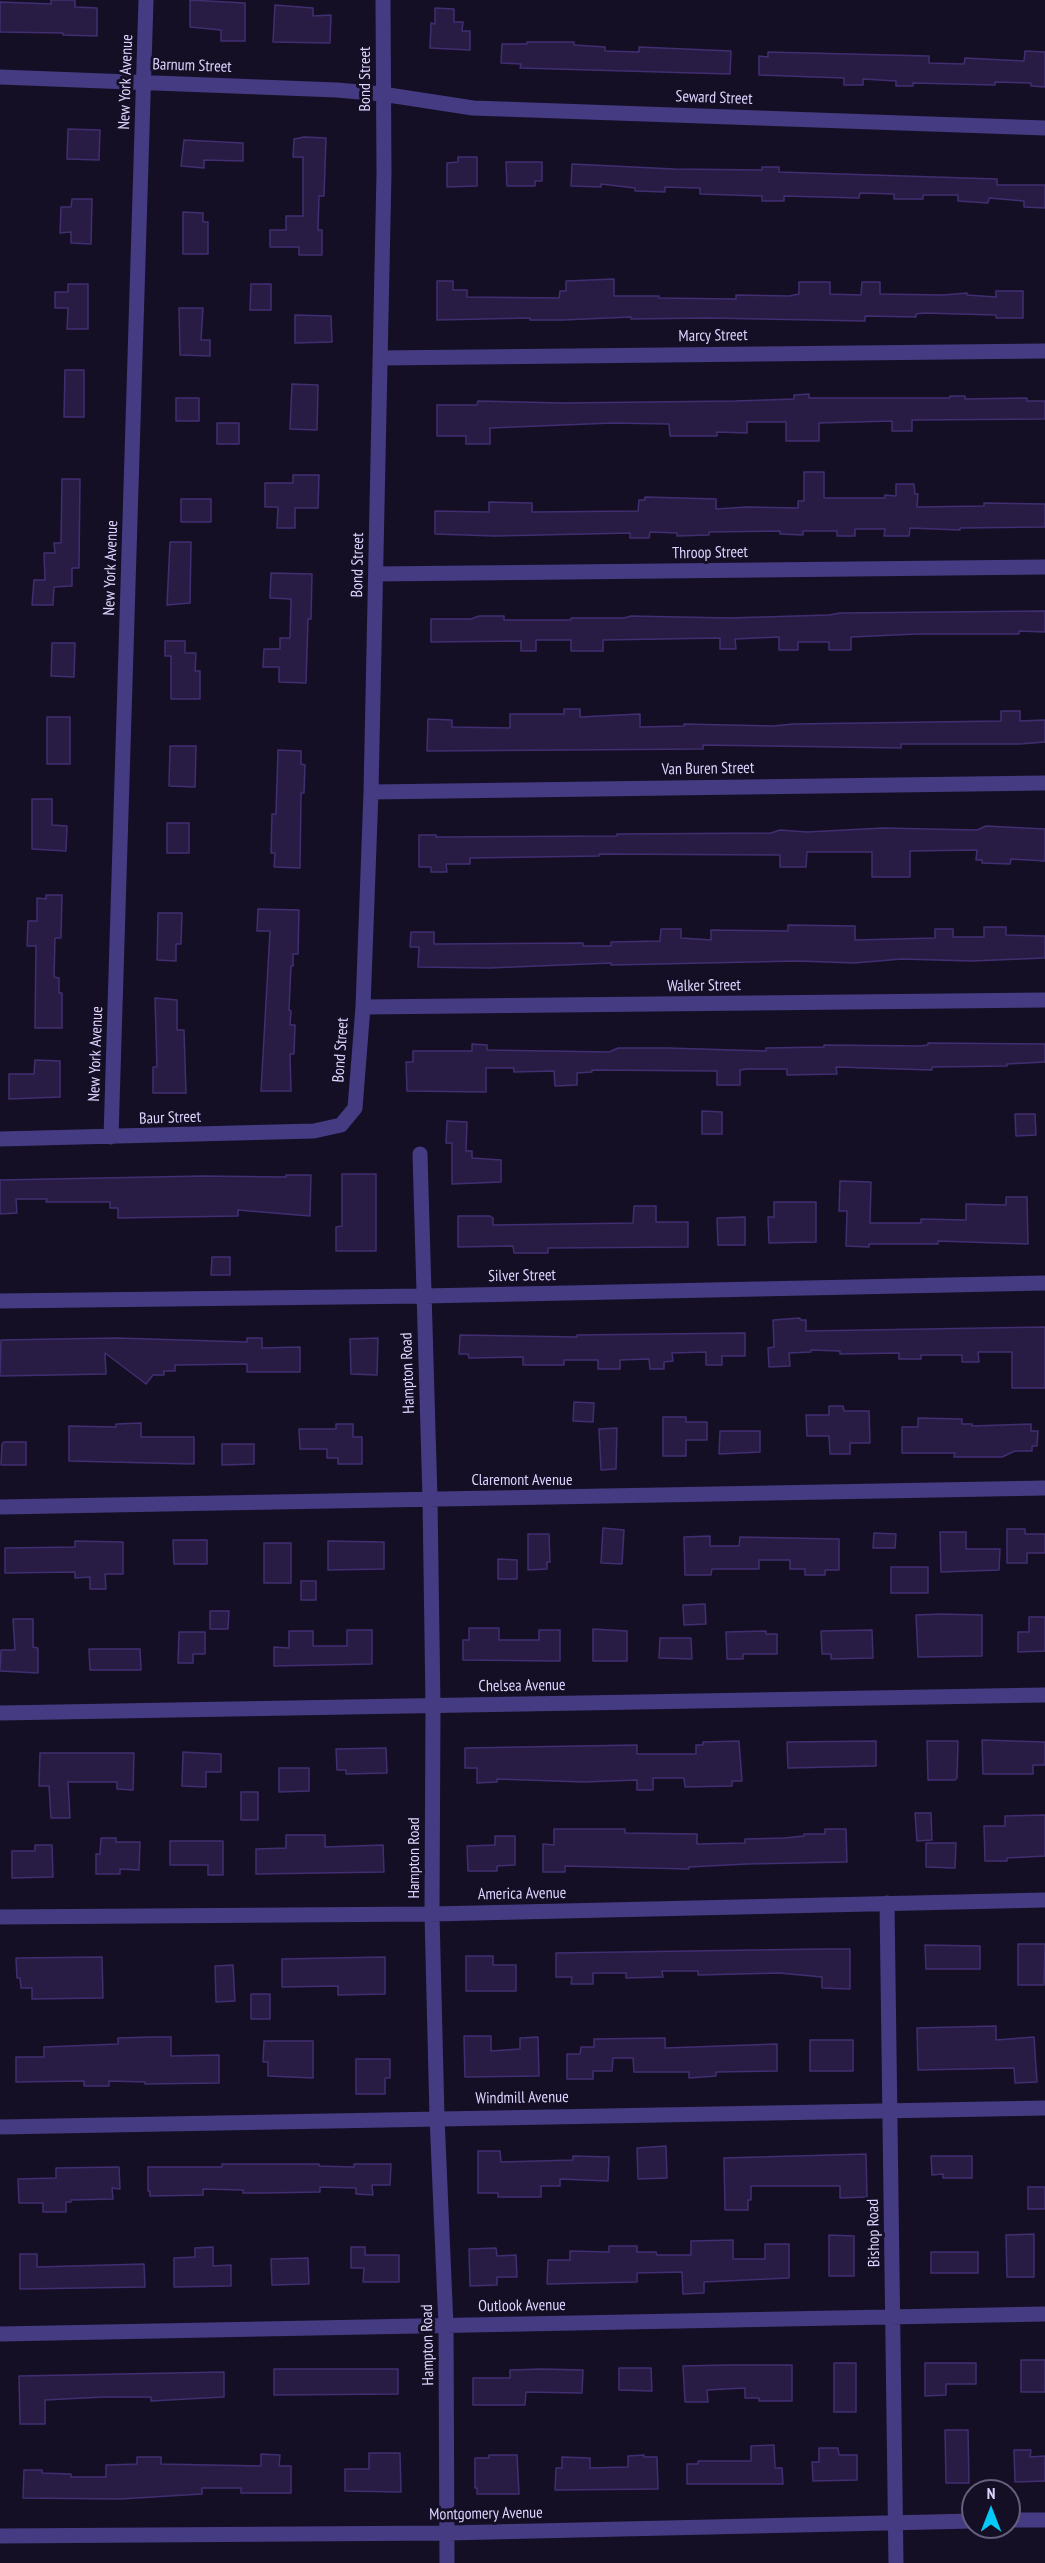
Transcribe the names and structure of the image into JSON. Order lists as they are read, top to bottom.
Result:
{
  "streets": {
    "street": [
      "Barnum Street",
      "Bond Street",
      "New York Avenue",
      "Seward Street",
      "Marcy Street",
      "Throop Street",
      "Van Buren Street",
      "Walker Street",
      "Baur Street",
      "Silver Street",
      "Hampton Road",
      "Claremont Avenue",
      "Chelsea Avenue",
      "America Avenue",
      "Windmill Avenue",
      "Bishop Road",
      "Outlook Avenue",
      "Montgomery Avenue"
    ]
  },
  "crossings": [
    ["Barnum Street", "Bond Street"],
    ["Barnum Street", "New York Avenue"],
    ["Barnum Street", "Seward Street"],
    ["Bond Street", "Seward Street"],
    ["Bond Street", "Marcy Street"],
    ["Bond Street", "Throop Street"],
    ["Bond Street", "Van Buren Street"],
    ["Bond Street", "Walker Street"],
    ["Bond Street", "Baur Street"],
    ["New York Avenue", "Baur Street"],
    ["Silver Street", "Hampton Road"],
    ["Hampton Road", "Claremont Avenue"],
    ["Hampton Road", "Chelsea Avenue"],
    ["Hampton Road", "America Avenue"],
    ["Hampton Road", "Windmill Avenue"],
    ["Hampton Road", "Outlook Avenue"],
    ["Hampton Road", "Montgomery Avenue"],
    ["America Avenue", "Bishop Road"],
    ["Windmill Avenue", "Bishop Road"],
    ["Bishop Road", "Outlook Avenue"],
    ["Bishop Road", "Montgomery Avenue"]
  ],
  "north": "top"
}
